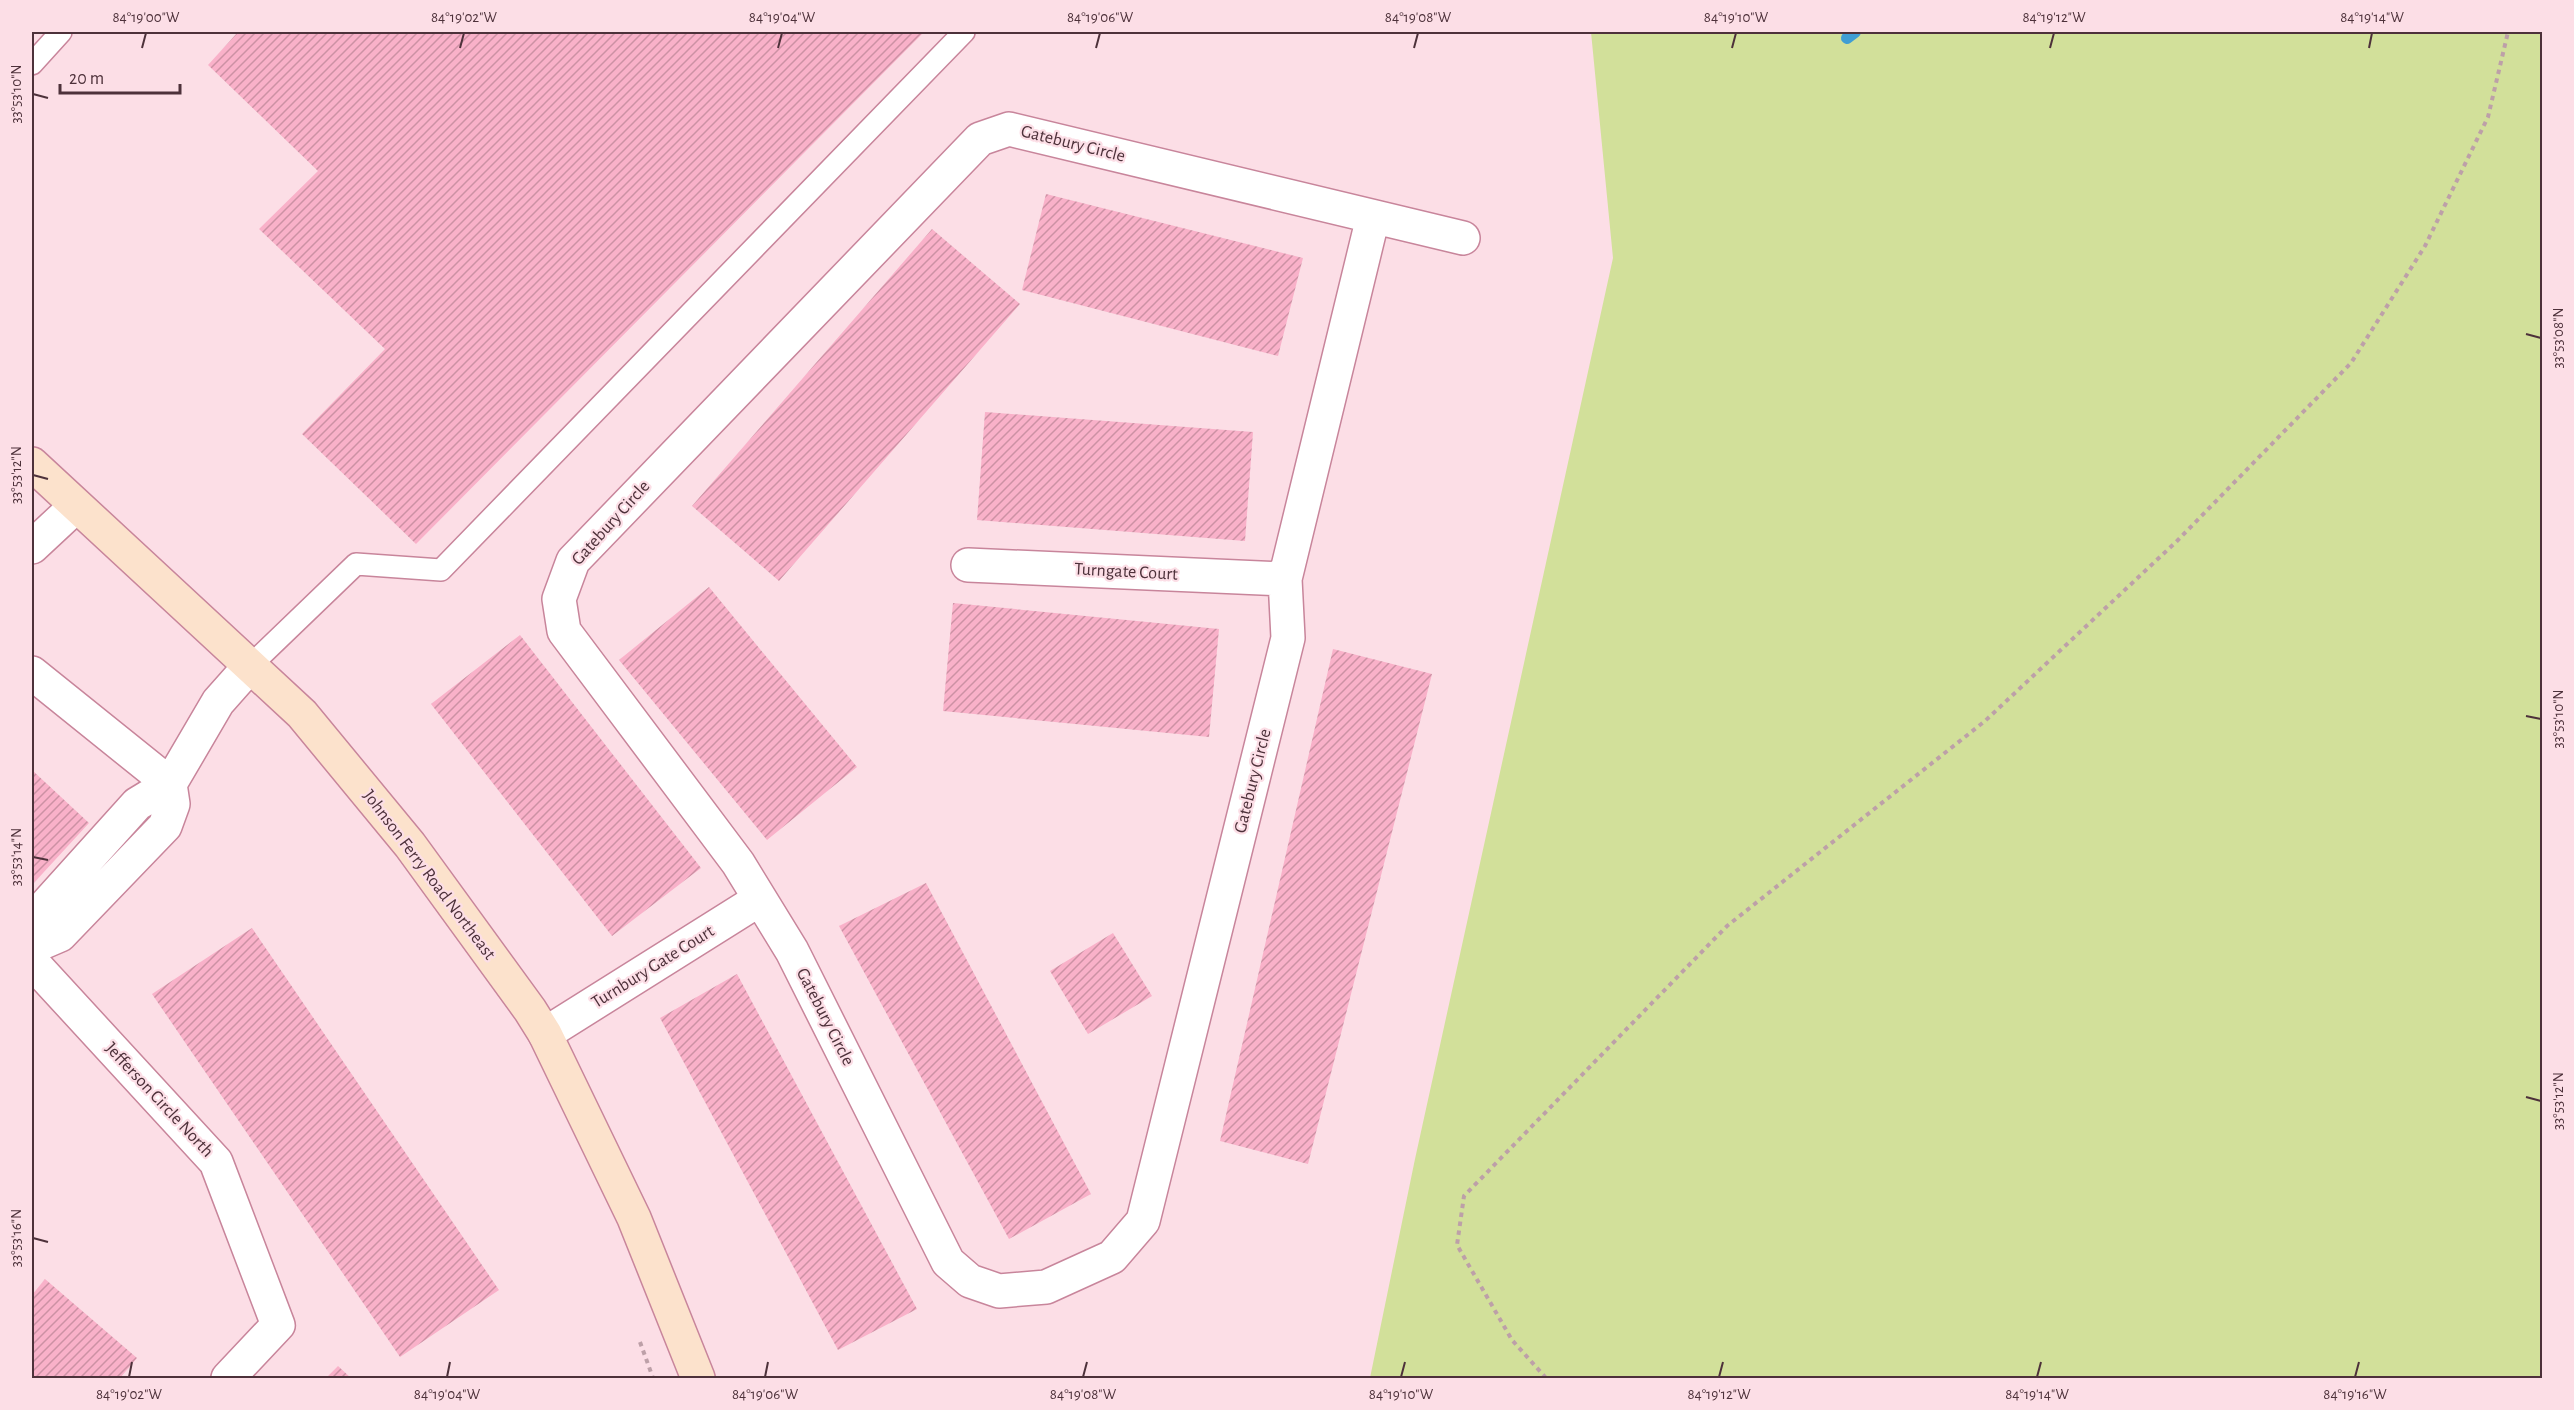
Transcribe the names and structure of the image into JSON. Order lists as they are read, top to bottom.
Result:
{
  "streets": {
    "main road": ["Johnson Ferry Road Northeast"],
    "street": [
      "Gatebury Circle",
      "Turngate Court",
      "Turnbury Gate Court",
      "Jefferson Circle North"
    ]
  },
  "crossings": [
    ["Gatebury Circle", "Turngate Court"],
    ["Gatebury Circle", "Turnbury Gate Court"],
    ["Johnson Ferry Road Northeast", "Turnbury Gate Court"]
  ],
  "scale_bar": "20 m",
  "coordinates": [
    "84°19'00\"W",
    "84°19'02\"W",
    "84°19'04\"W",
    "84°19'06\"W",
    "84°19'08\"W",
    "84°19'10\"W",
    "84°19'12\"W",
    "84°19'14\"W",
    "33°53'10\"N",
    "33°53'08\"N",
    "33°53'12\"N",
    "33°53'14\"N",
    "33°53'16\"N",
    "84°19'16\"W"
  ]
}
